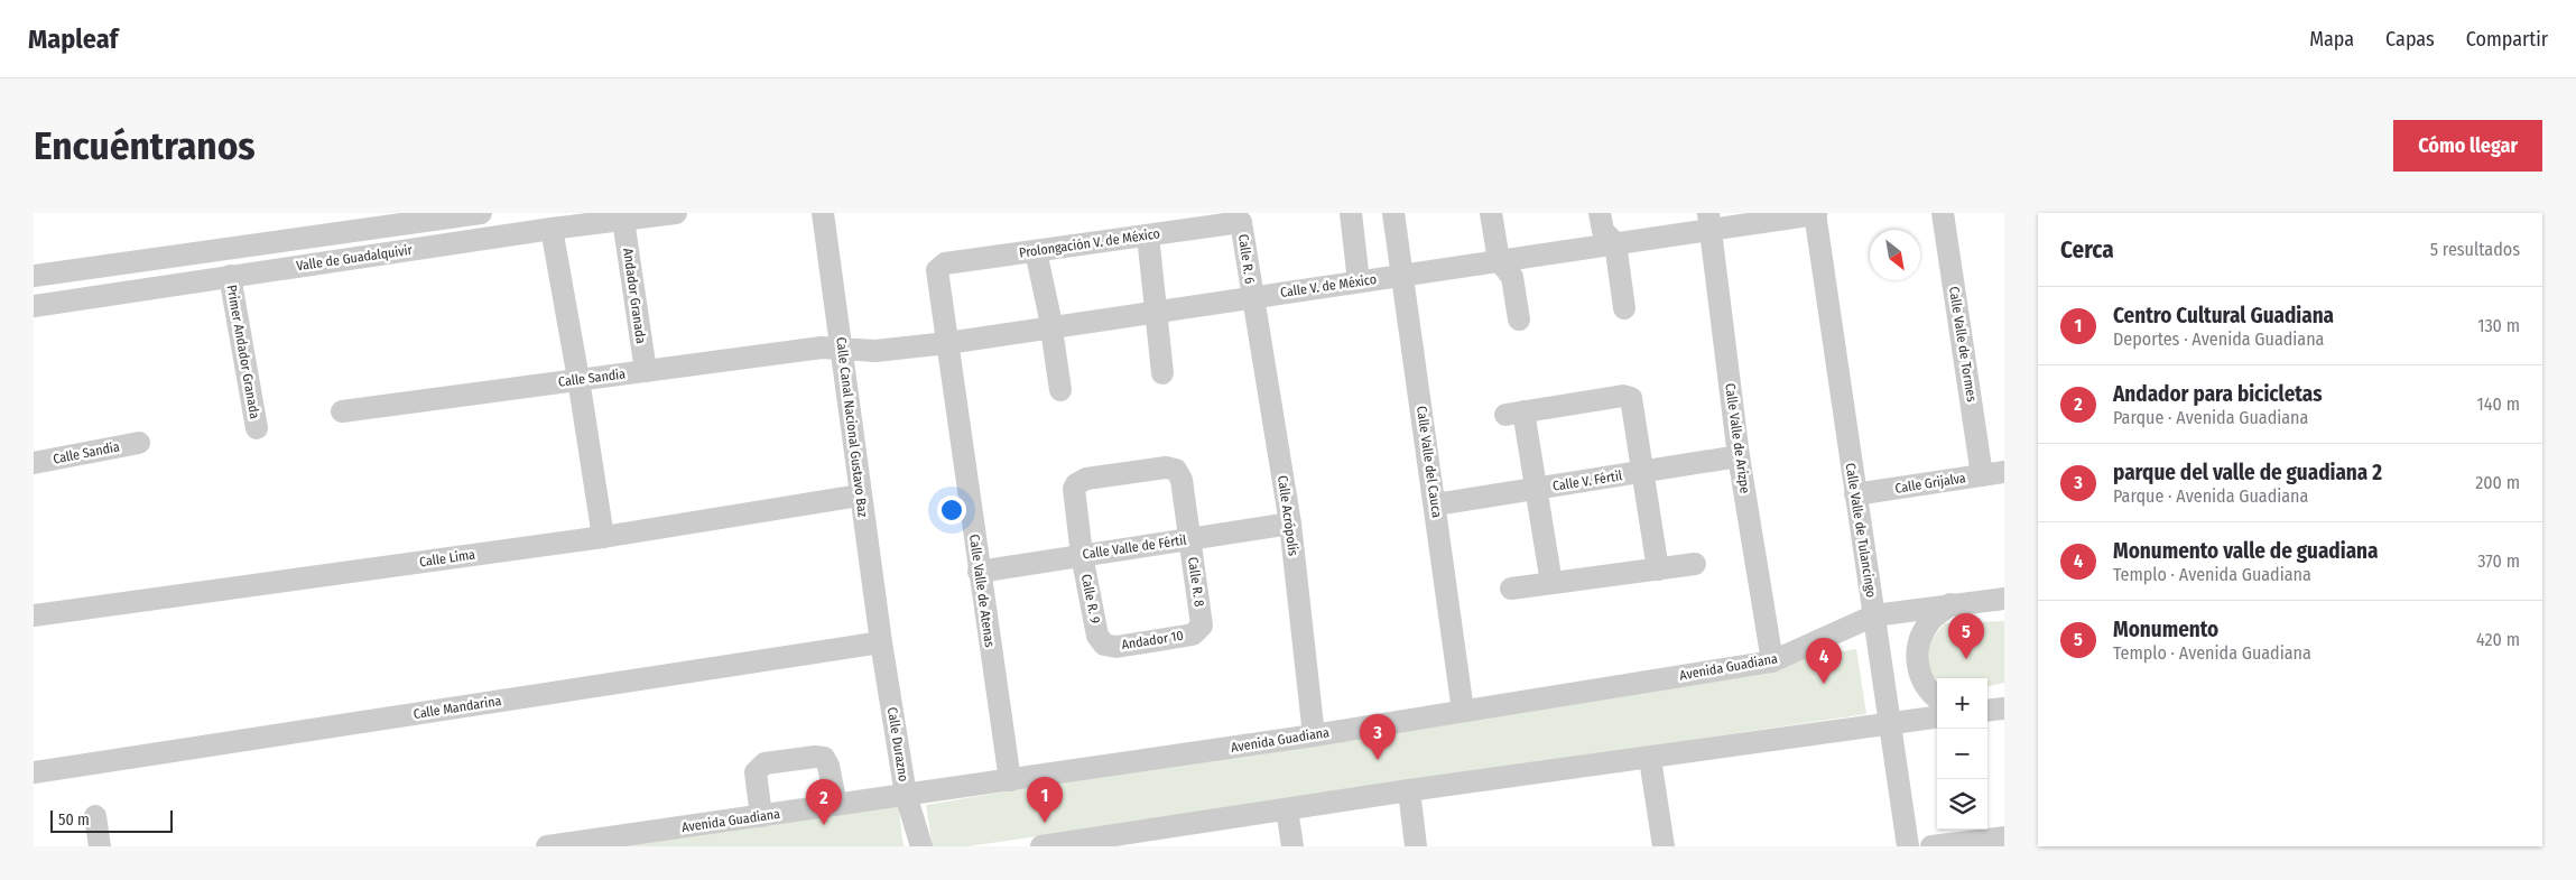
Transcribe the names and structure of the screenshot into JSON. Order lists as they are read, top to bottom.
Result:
{
  "streets": {
    "street": [
      "Prolongación V. de México",
      "Valle de Guadalquivir",
      "Calle R. 6",
      "Calle V. de México",
      "Andador Granada",
      "Calle Valle de Tormes",
      "Primer Andador Granada",
      "Calle Sandia",
      "Calle Canal Nacional Gustavo Baz",
      "Calle Valle de Arizpe",
      "Calle Valle del Cauca",
      "Calle V. Fértil",
      "Calle Grijalva",
      "Calle Acrópolis",
      "Calle Valle de Tulancingo",
      "Calle Valle de Fértil",
      "Calle Lima",
      "Calle R. 8",
      "Calle Valle de Atenas",
      "Calle R. 9",
      "Andador 10",
      "Avenida Guadiana",
      "Calle Mandarina",
      "Calle Durazno"
    ]
  },
  "crossings": [
    ["Prolongación V. de México", "Calle R. 6"],
    ["Prolongación V. de México", "Calle Valle de Atenas"],
    ["Valle de Guadalquivir", "Andador Granada"],
    ["Valle de Guadalquivir", "Primer Andador Granada"],
    ["Calle R. 6", "Calle V. de México"],
    ["Calle R. 6", "Calle Acrópolis"],
    ["Calle V. de México", "Calle Sandia"],
    ["Calle V. de México", "Calle Canal Nacional Gustavo Baz"],
    ["Calle V. de México", "Calle Valle de Arizpe"],
    ["Calle V. de México", "Calle Valle del Cauca"],
    ["Calle V. de México", "Calle Acrópolis"],
    ["Calle V. de México", "Calle Valle de Tulancingo"],
    ["Calle V. de México", "Calle Valle de Atenas"],
    ["Andador Granada", "Calle Sandia"],
    ["Calle Valle de Tormes", "Calle Grijalva"],
    ["Calle Sandia", "Calle Canal Nacional Gustavo Baz"],
    ["Calle Canal Nacional Gustavo Baz", "Calle Lima"],
    ["Calle Canal Nacional Gustavo Baz", "Calle Mandarina"],
    ["Calle Canal Nacional Gustavo Baz", "Calle Durazno"],
    ["Calle Valle de Arizpe", "Calle V. Fértil"],
    ["Calle Valle de Arizpe", "Avenida Guadiana"],
    ["Calle Valle del Cauca", "Calle V. Fértil"],
    ["Calle Valle del Cauca", "Avenida Guadiana"],
    ["Calle Grijalva", "Calle Valle de Tulancingo"],
    ["Calle Acrópolis", "Calle Valle de Fértil"],
    ["Calle Acrópolis", "Avenida Guadiana"],
    ["Calle Valle de Tulancingo", "Avenida Guadiana"],
    ["Calle Valle de Fértil", "Calle R. 8"],
    ["Calle Valle de Fértil", "Calle Valle de Atenas"],
    ["Calle Valle de Fértil", "Calle R. 9"],
    ["Calle R. 8", "Calle R. 9"],
    ["Calle R. 8", "Andador 10"],
    ["Calle Valle de Atenas", "Avenida Guadiana"],
    ["Calle R. 9", "Andador 10"],
    ["Avenida Guadiana", "Calle Durazno"],
    ["Calle Mandarina", "Calle Durazno"]
  ],
  "scale_bar": "50 m",
  "north": "bottom right",
  "page": {
    "header": "Mapleaf",
    "nav": ["Mapa", "Capas", "Compartir"],
    "buttons": "Cómo llegar",
    "title": "Encuéntranos",
    "heading": ["Cerca", "5 resultados"],
    "list": [
      {
        "mark": "1",
        "name": "Centro Cultural Guadiana",
        "note": "Deportes · Avenida Guadiana",
        "value": "130 m"
      },
      {
        "mark": "2",
        "name": "Andador para bicicletas",
        "note": "Parque · Avenida Guadiana",
        "value": "140 m"
      },
      {
        "mark": "3",
        "name": "parque del valle de guadiana 2",
        "note": "Parque · Avenida Guadiana",
        "value": "200 m"
      },
      {
        "mark": "4",
        "name": "Monumento valle de guadiana",
        "note": "Templo · Avenida Guadiana",
        "value": "370 m"
      },
      {
        "mark": "5",
        "name": "Monumento",
        "note": "Templo · Avenida Guadiana",
        "value": "420 m"
      }
    ],
    "pins": [
      "5",
      "4",
      "3",
      "1",
      "2"
    ],
    "map_buttons": ["+", "−"],
    "scale": "50 m"
  }
}
